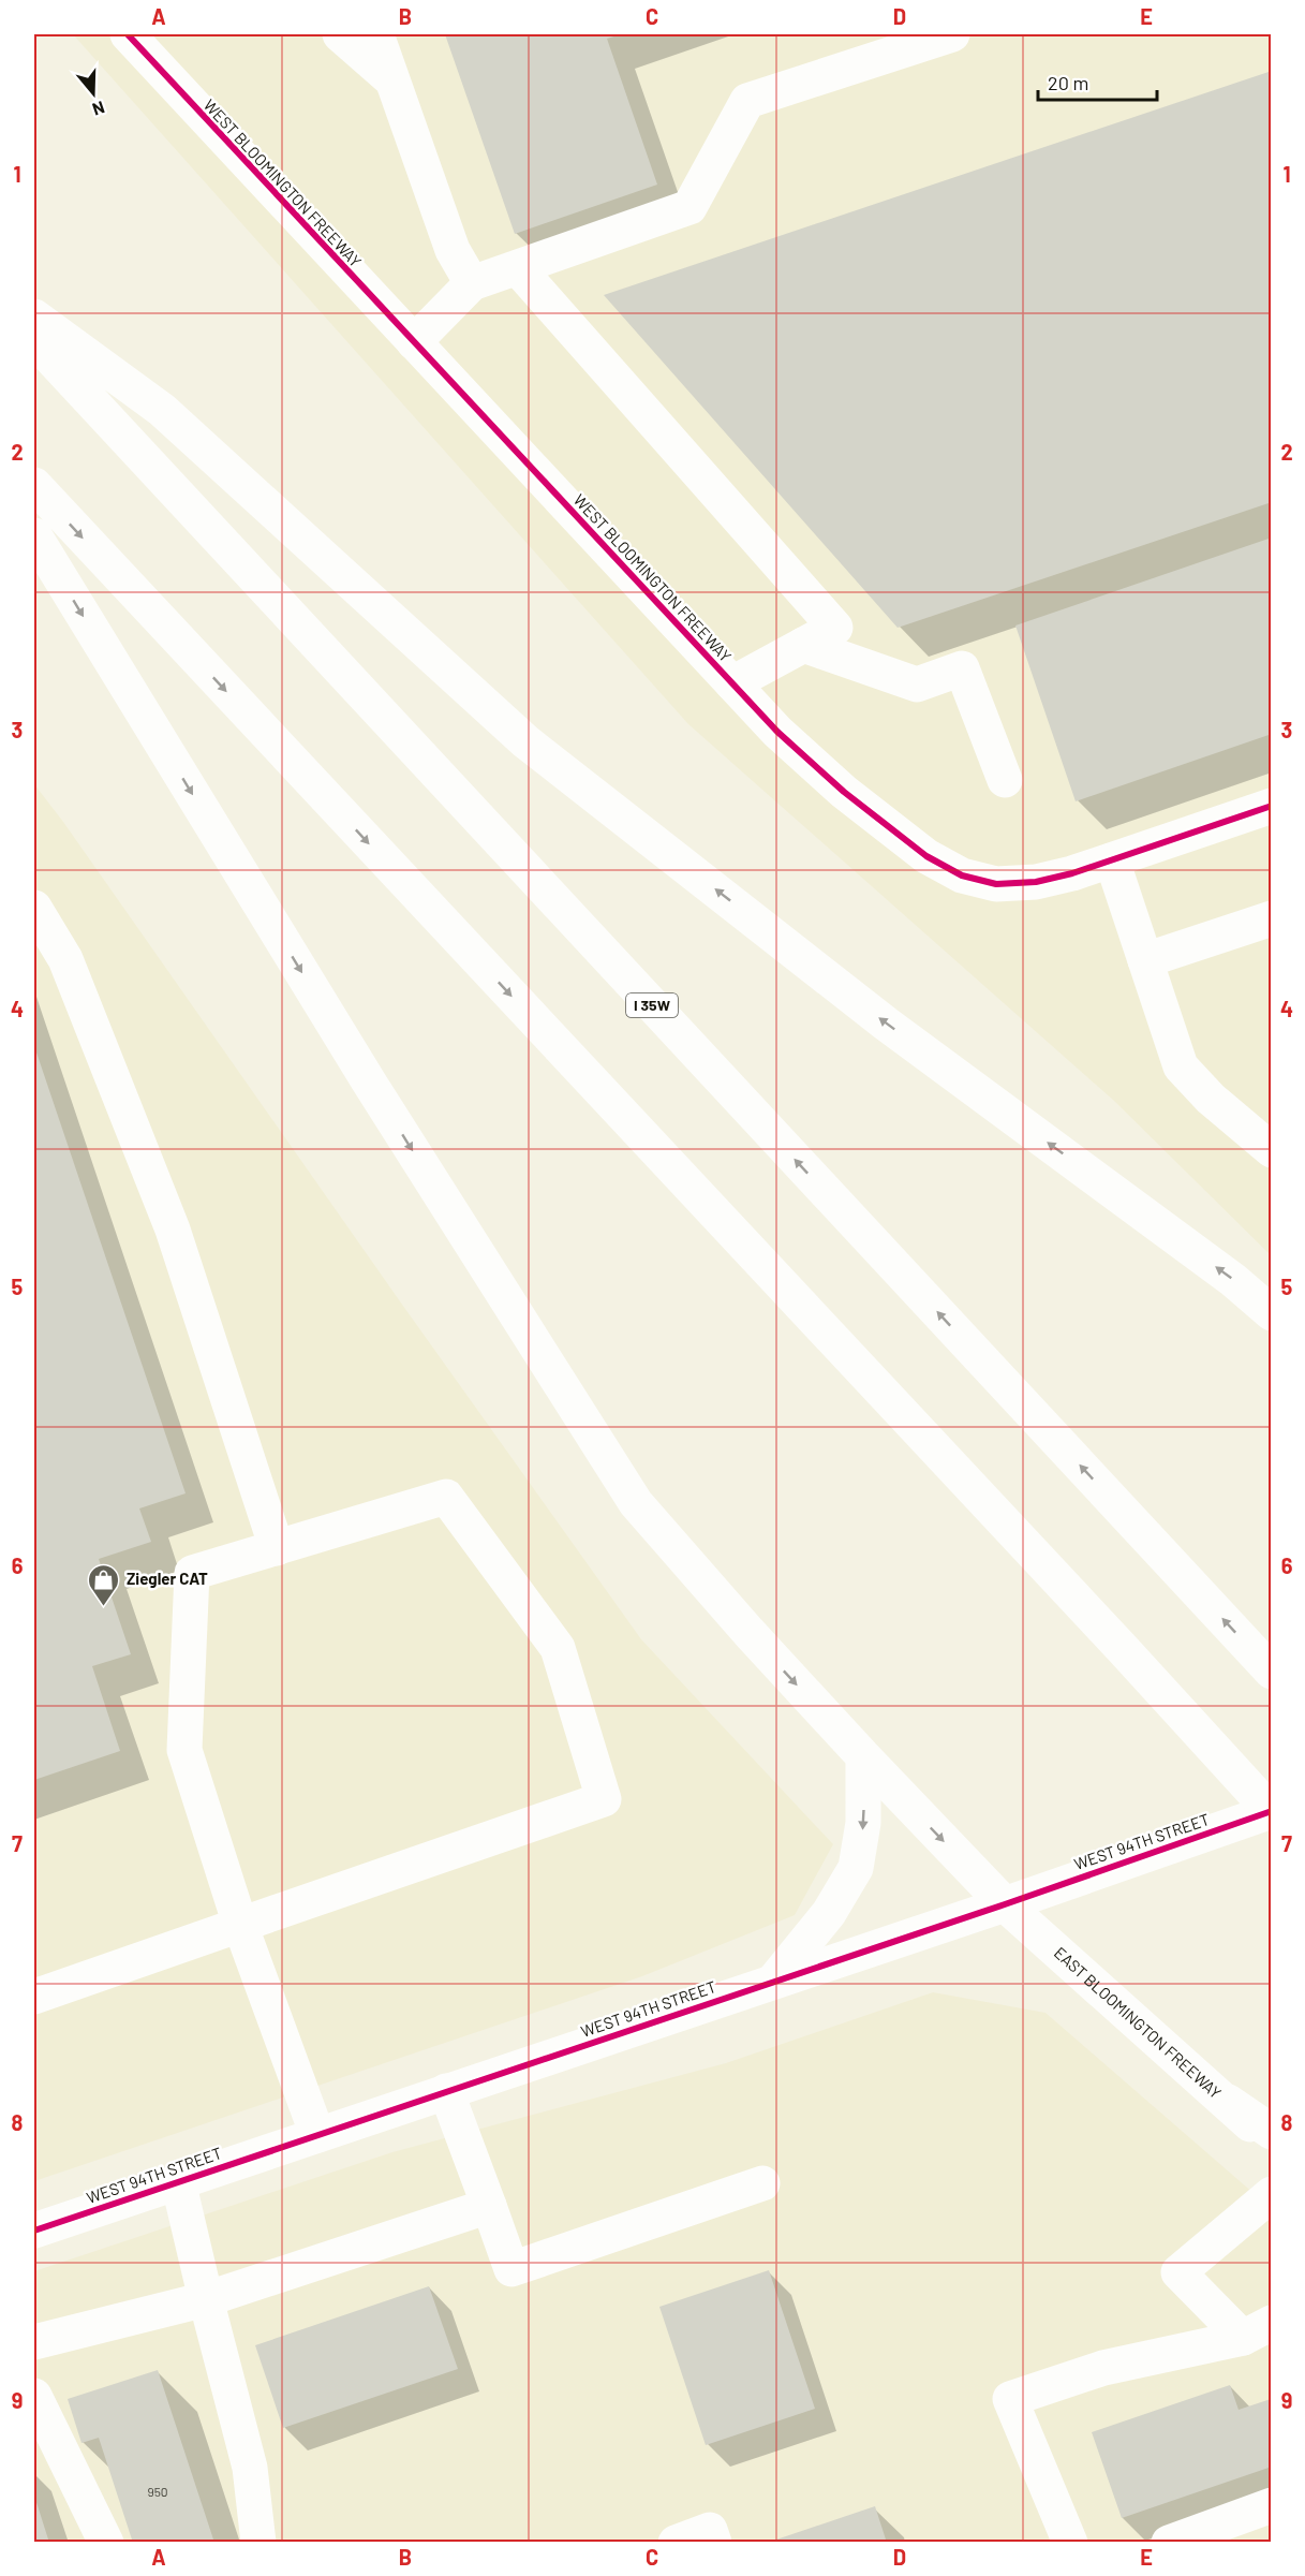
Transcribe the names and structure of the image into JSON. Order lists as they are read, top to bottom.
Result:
{
  "streets": {
    "main road": [
      "WEST BLOOMINGTON FREEWAY",
      "I 35W",
      "WEST 94TH STREET",
      "EAST BLOOMINGTON FREEWAY"
    ]
  },
  "crossings": [
    ["WEST 94TH STREET", "EAST BLOOMINGTON FREEWAY"]
  ],
  "places": {
    "shop": ["Ziegler CAT"]
  },
  "house_numbers": ["950"],
  "scale_bar": "20 m",
  "north": "bottom",
  "grid": {
    "columns": [
      "A",
      "B",
      "C",
      "D",
      "E"
    ],
    "rows": [
      "1",
      "2",
      "3",
      "4",
      "5",
      "6",
      "7",
      "8",
      "9"
    ]
  }
}
